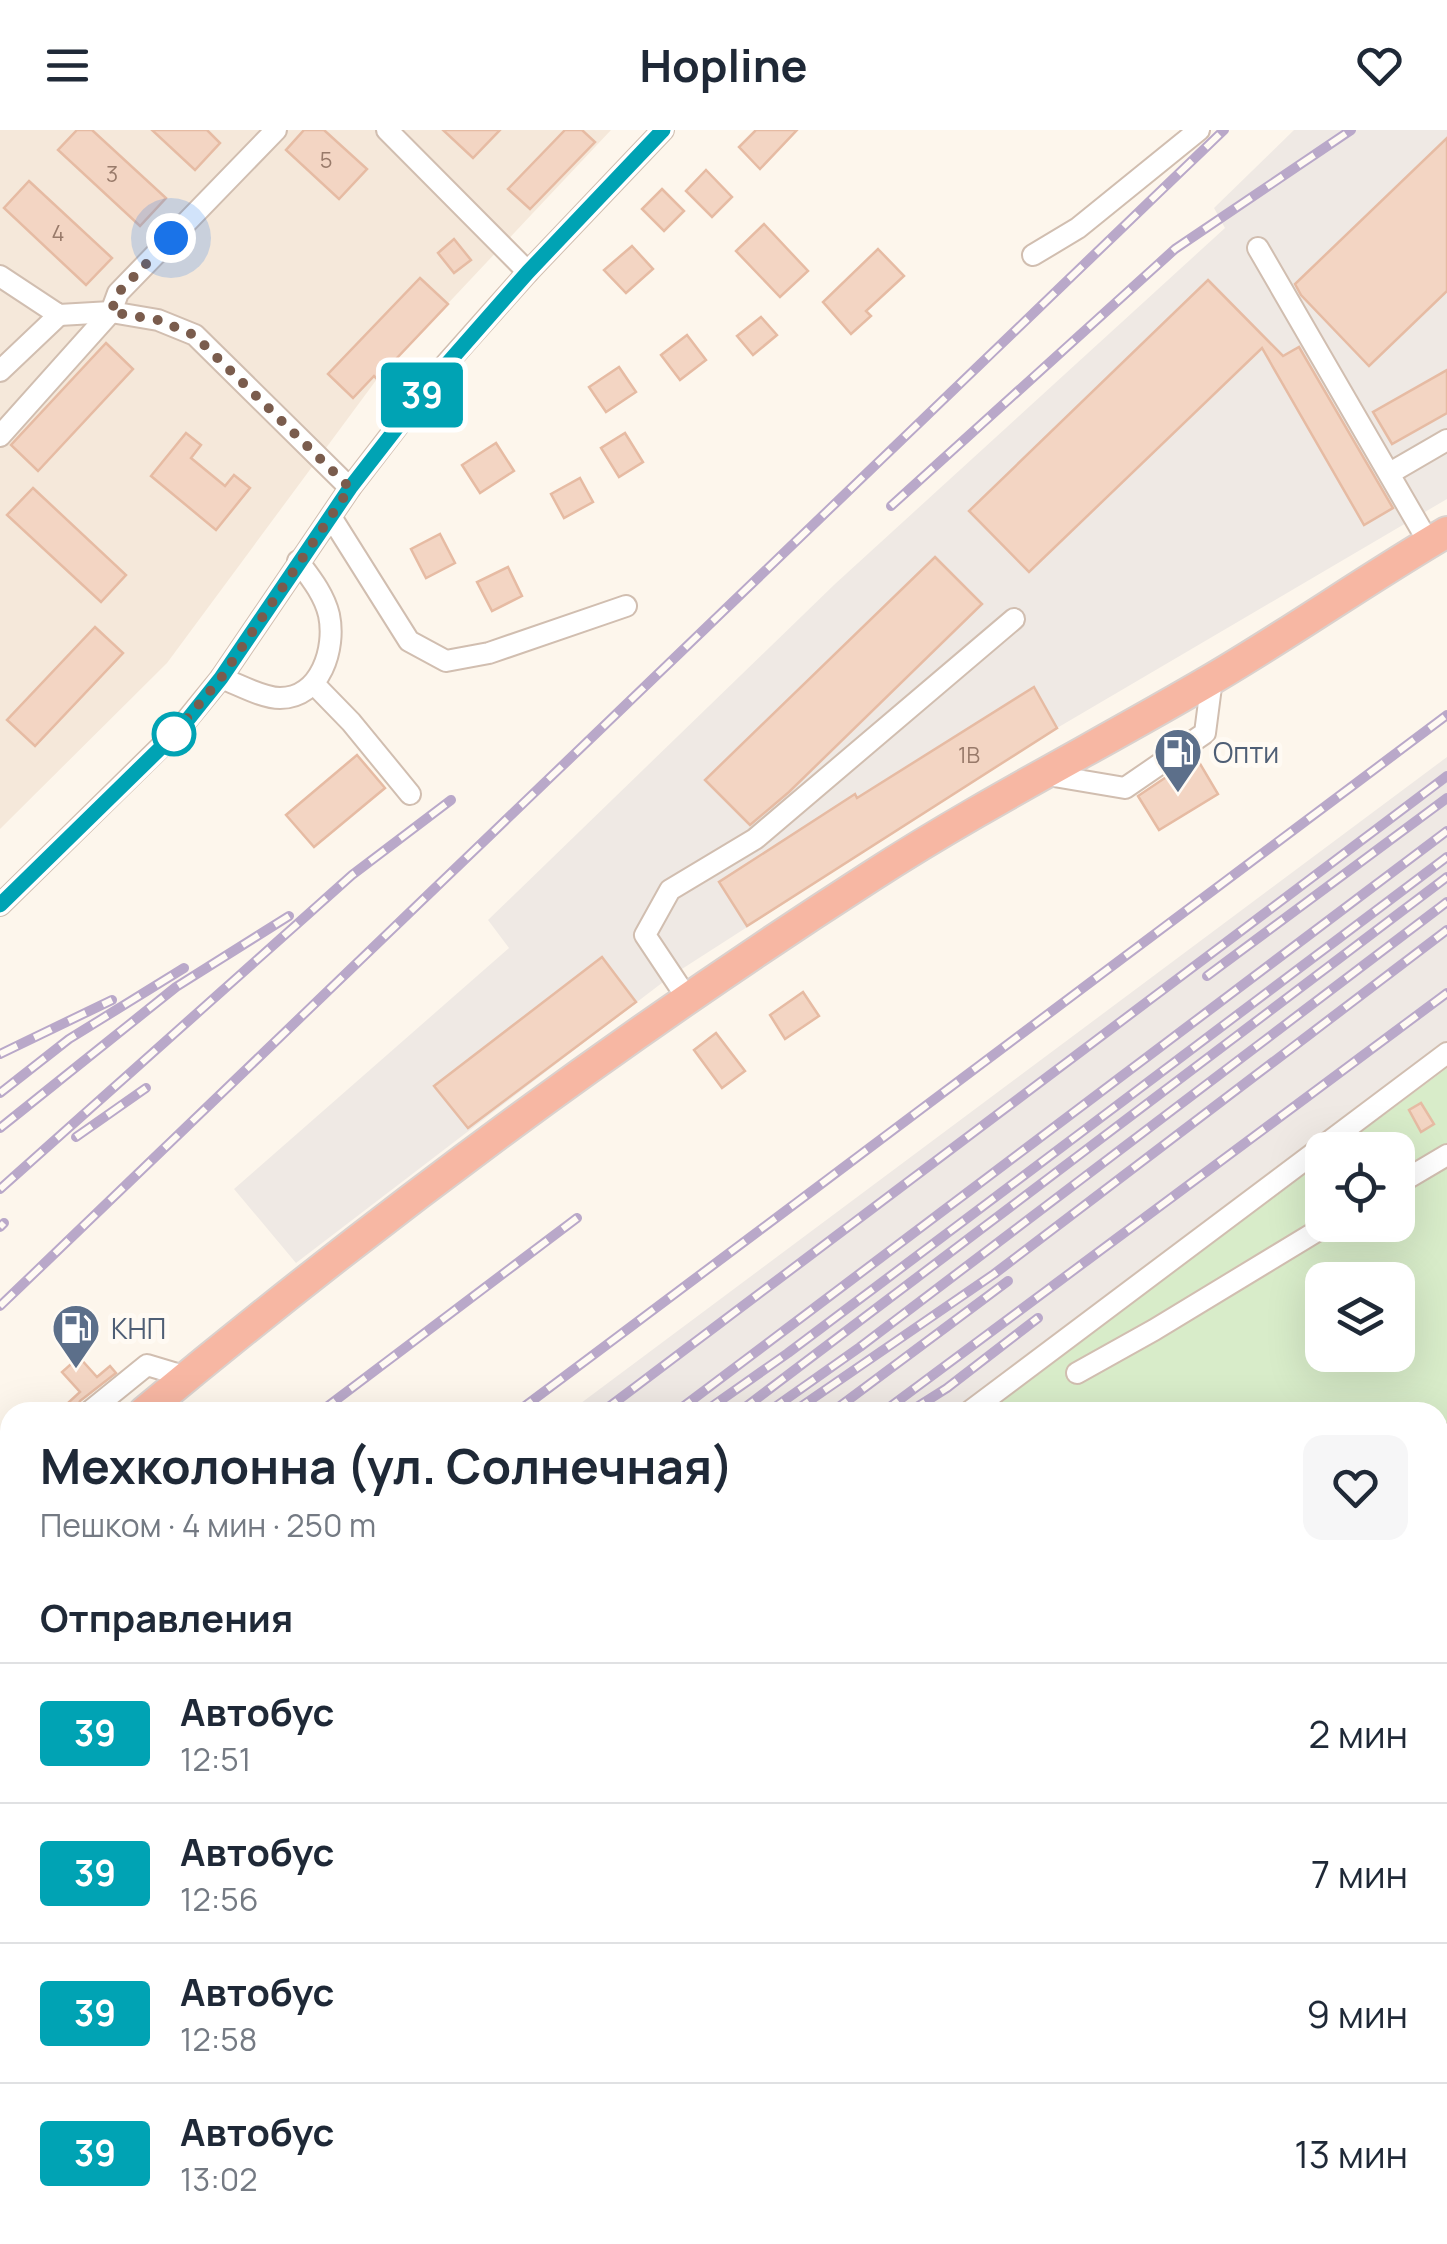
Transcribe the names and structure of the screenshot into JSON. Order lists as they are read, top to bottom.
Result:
{
  "places": {
    "fuel station": ["Опти", "КНП"]
  },
  "lines": ["bus line 39"],
  "house_numbers": [
    "5",
    "3",
    "4",
    "1В"
  ],
  "page": {
    "header": "Hopline",
    "on_map": "39",
    "heading": [
      ["Мехколонна (ул. Солнечная)", "Пешком · 4 мин · 250 m"],
      "Отправления"
    ],
    "list": [
      {
        "mark": "39",
        "name": "Автобус",
        "note": "12:51",
        "value": "2 мин"
      },
      {
        "mark": "39",
        "name": "Автобус",
        "note": "12:56",
        "value": "7 мин"
      },
      {
        "mark": "39",
        "name": "Автобус",
        "note": "12:58",
        "value": "9 мин"
      },
      {
        "mark": "39",
        "name": "Автобус",
        "note": "13:02",
        "value": "13 мин"
      }
    ]
  }
}
